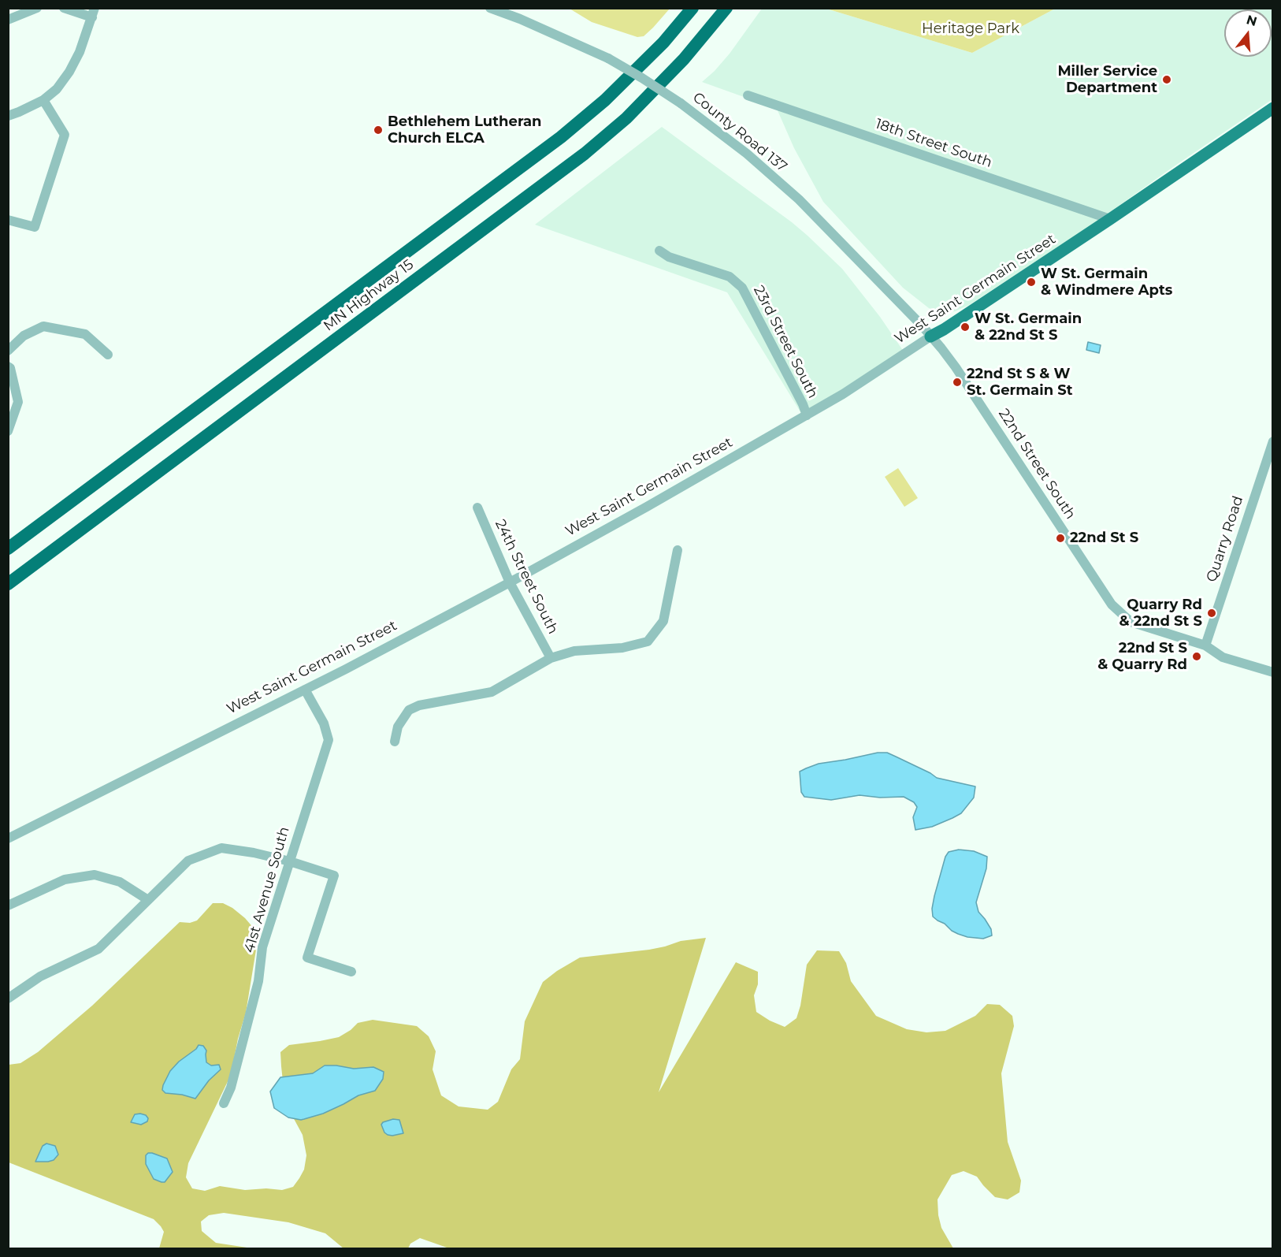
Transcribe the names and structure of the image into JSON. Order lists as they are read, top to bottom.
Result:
{
  "streets": {
    "highway": ["MN Highway 15"],
    "main road": ["West Saint Germain Street"],
    "street": [
      "County Road 137",
      "18th Street South",
      "23rd Street South",
      "22nd Street South",
      "Quarry Road",
      "24th Street South",
      "41st Avenue South"
    ]
  },
  "crossings": [
    ["County Road 137", "West Saint Germain Street"],
    ["County Road 137", "22nd Street South"],
    ["18th Street South", "West Saint Germain Street"],
    ["West Saint Germain Street", "23rd Street South"],
    ["West Saint Germain Street", "22nd Street South"],
    ["West Saint Germain Street", "24th Street South"],
    ["West Saint Germain Street", "41st Avenue South"],
    ["22nd Street South", "Quarry Road"]
  ],
  "parks": ["Heritage Park"],
  "places": [
    "Miller Service Department",
    "Bethlehem Lutheran Church ELCA",
    "W St. Germain & Windmere Apts",
    "W St. Germain & 22nd St S",
    "22nd St S & W St. Germain St",
    "22nd St S",
    "Quarry Rd & 22nd St S",
    "22nd St S & Quarry Rd"
  ],
  "north": "top"
}
